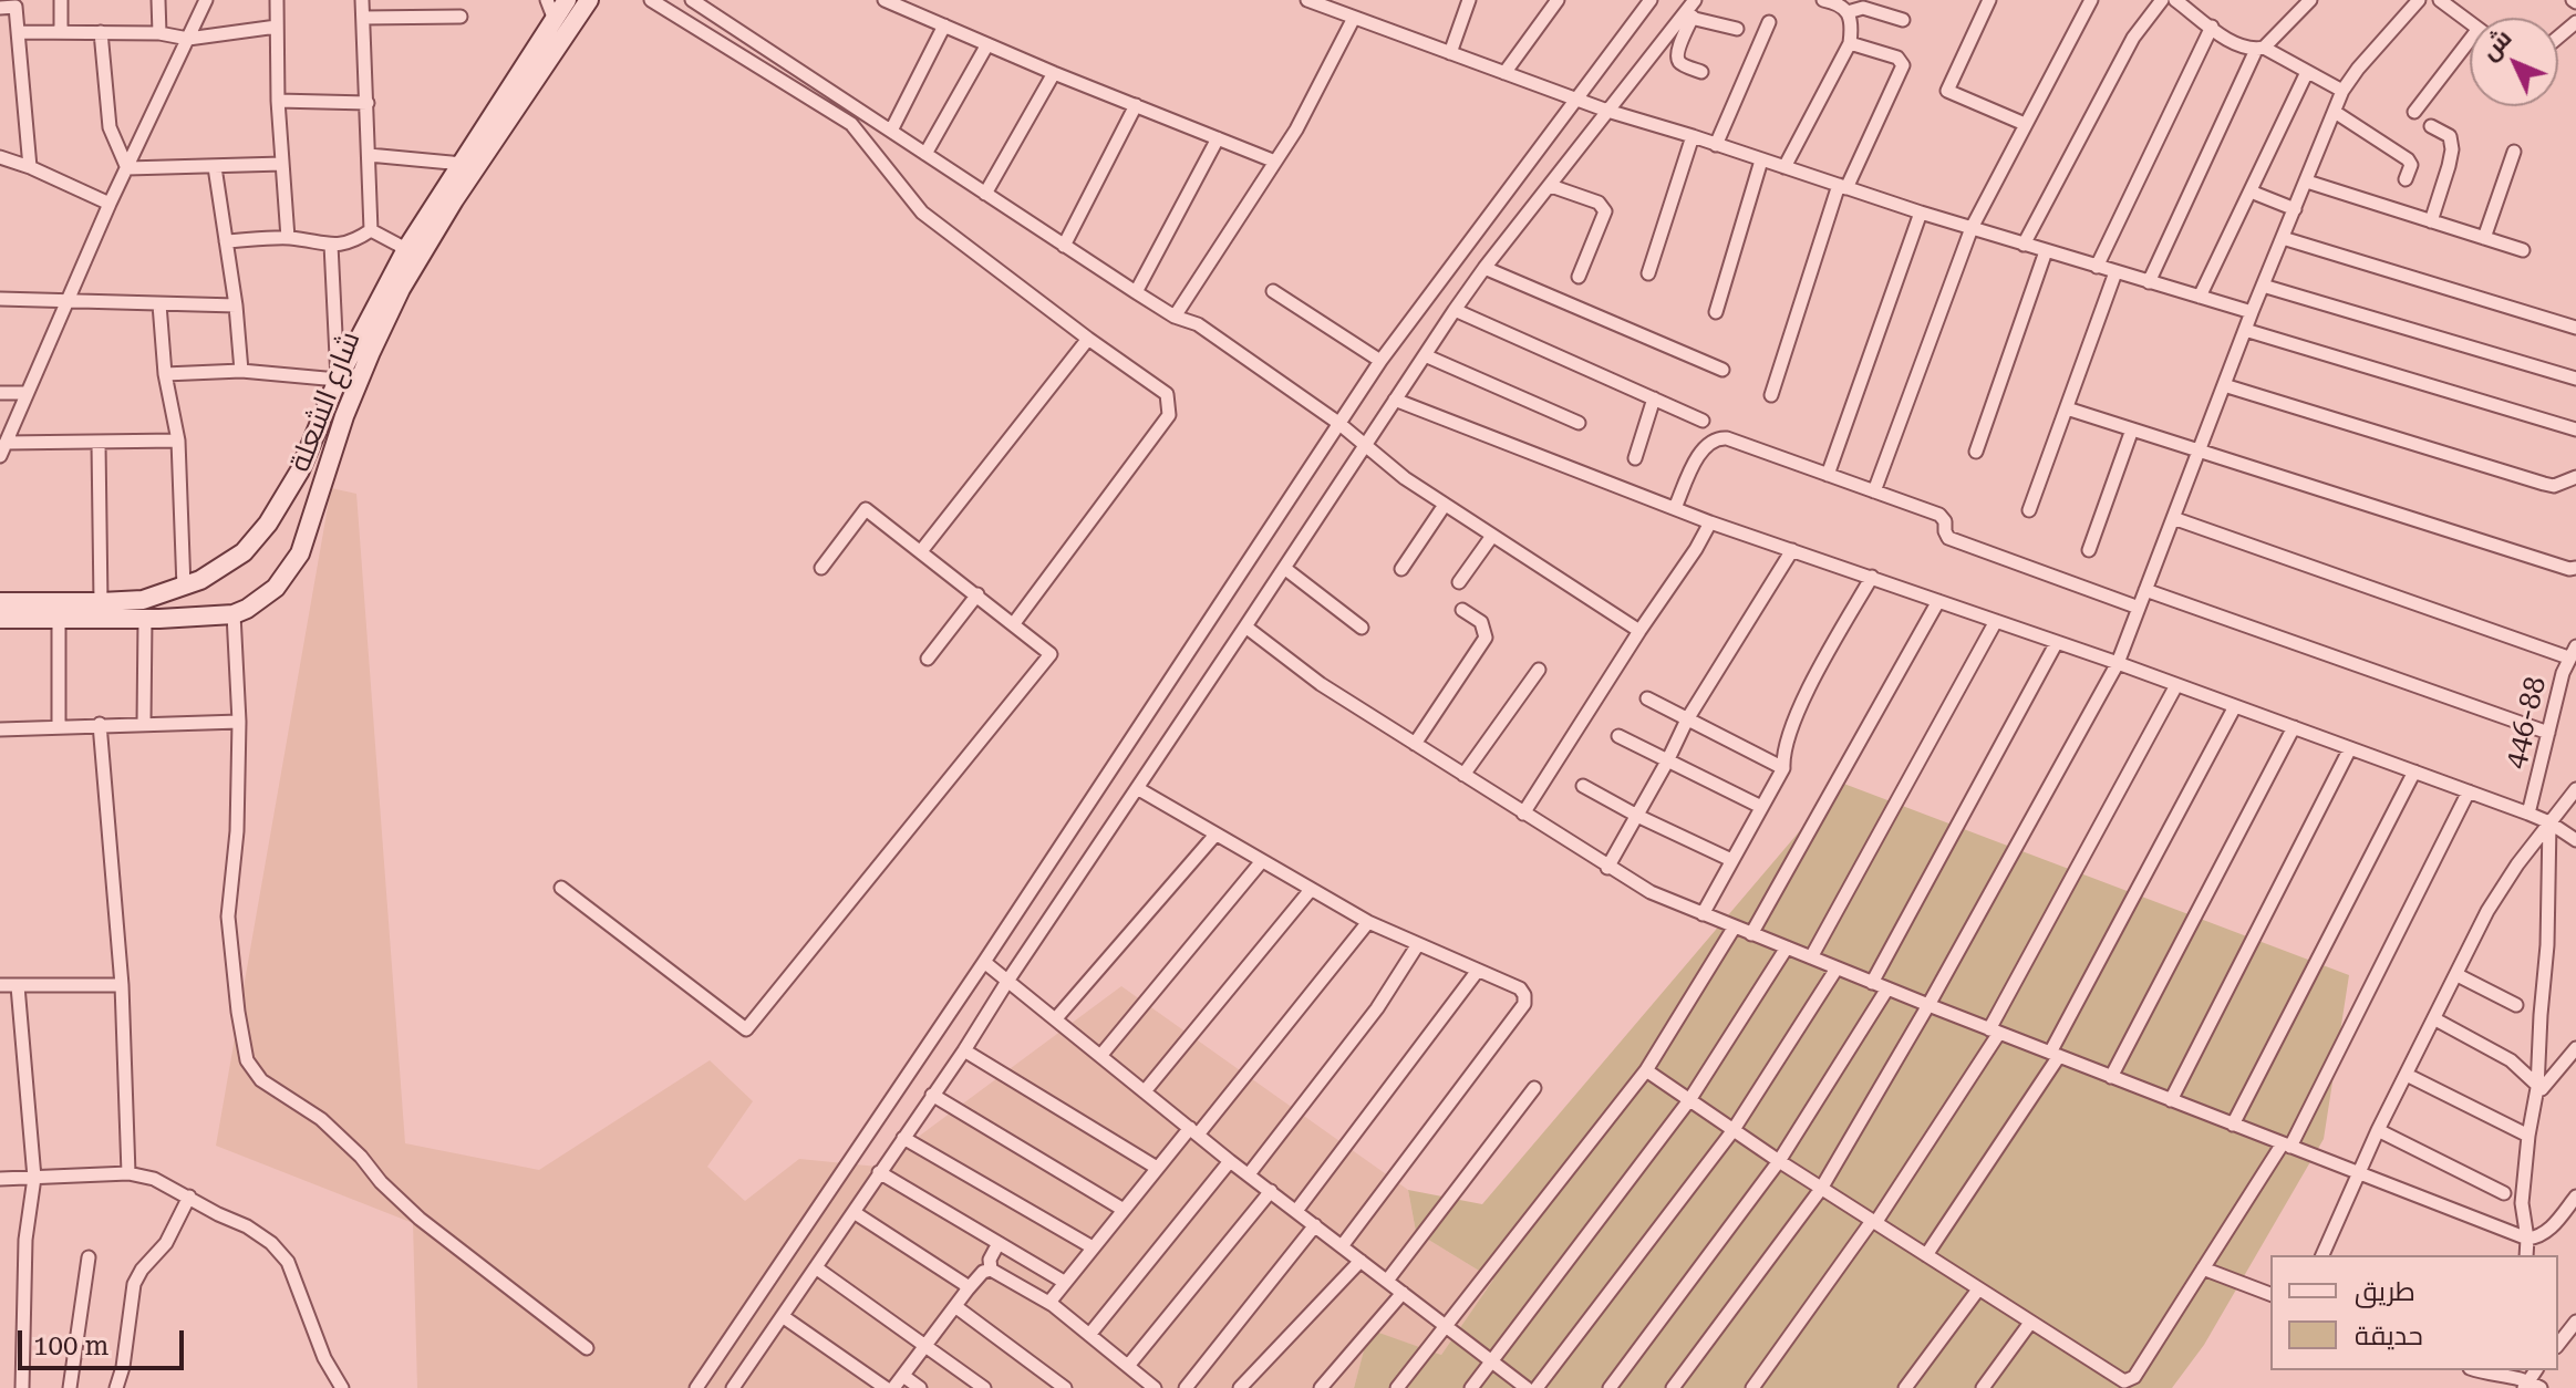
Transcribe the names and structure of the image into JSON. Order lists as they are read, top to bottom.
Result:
{
  "streets": {
    "main road": ["شارع الشعلة"],
    "street": ["446-88"]
  },
  "legend": ["طريق", "حديقة"],
  "scale_bar": "100 m",
  "north": "top left"
}
